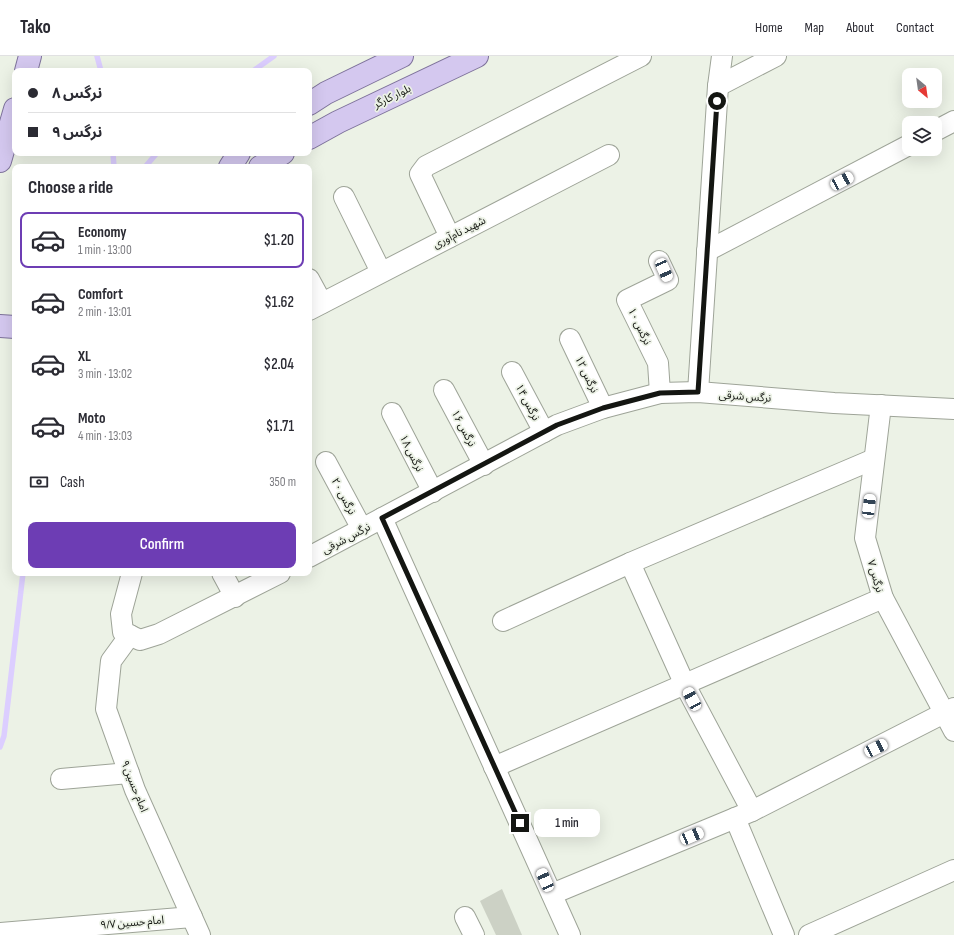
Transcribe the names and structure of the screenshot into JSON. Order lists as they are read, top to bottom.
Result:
{
  "streets": {
    "main road": ["بلوار کارگر"],
    "street": [
      "شهید نام‌آوری",
      "نرگس ۱۰",
      "نرگس ۱۲",
      "نرگس شرقی",
      "نرگس ۱۴",
      "نرگس ۱۶",
      "نرگس ۱۸",
      "نرگس ۲۰",
      "نرگس ۷",
      "امام حسین ۹",
      "امام حسین ۹/۷"
    ]
  },
  "crossings": [
    ["نرگس ۱۰", "نرگس شرقی"],
    ["نرگس ۱۲", "نرگس شرقی"],
    ["نرگس شرقی", "نرگس ۱۴"],
    ["نرگس شرقی", "نرگس ۱۶"],
    ["نرگس شرقی", "نرگس ۱۸"],
    ["نرگس شرقی", "نرگس ۲۰"],
    ["نرگس شرقی", "نرگس ۷"],
    ["امام حسین ۹", "امام حسین ۹/۷"]
  ],
  "north": "bottom right",
  "page": {
    "header": "Tako",
    "nav": [
      "Home",
      "Map",
      "About",
      "Contact"
    ],
    "banner": ["نرگس ۸", "نرگس ۹"],
    "heading": "Choose a ride",
    "list": [
      {
        "name": "Economy",
        "note": "1 min · 13:00",
        "value": "$1.20"
      },
      {
        "name": "Comfort",
        "note": "2 min · 13:01",
        "value": "$1.62"
      },
      {
        "name": "XL",
        "note": "3 min · 13:02",
        "value": "$2.04"
      },
      {
        "name": "Moto",
        "note": "4 min · 13:03",
        "value": "$1.71"
      }
    ],
    "pay": ["Cash", "350 m"],
    "buttons": "Confirm",
    "bubble": "1 min"
  }
}
